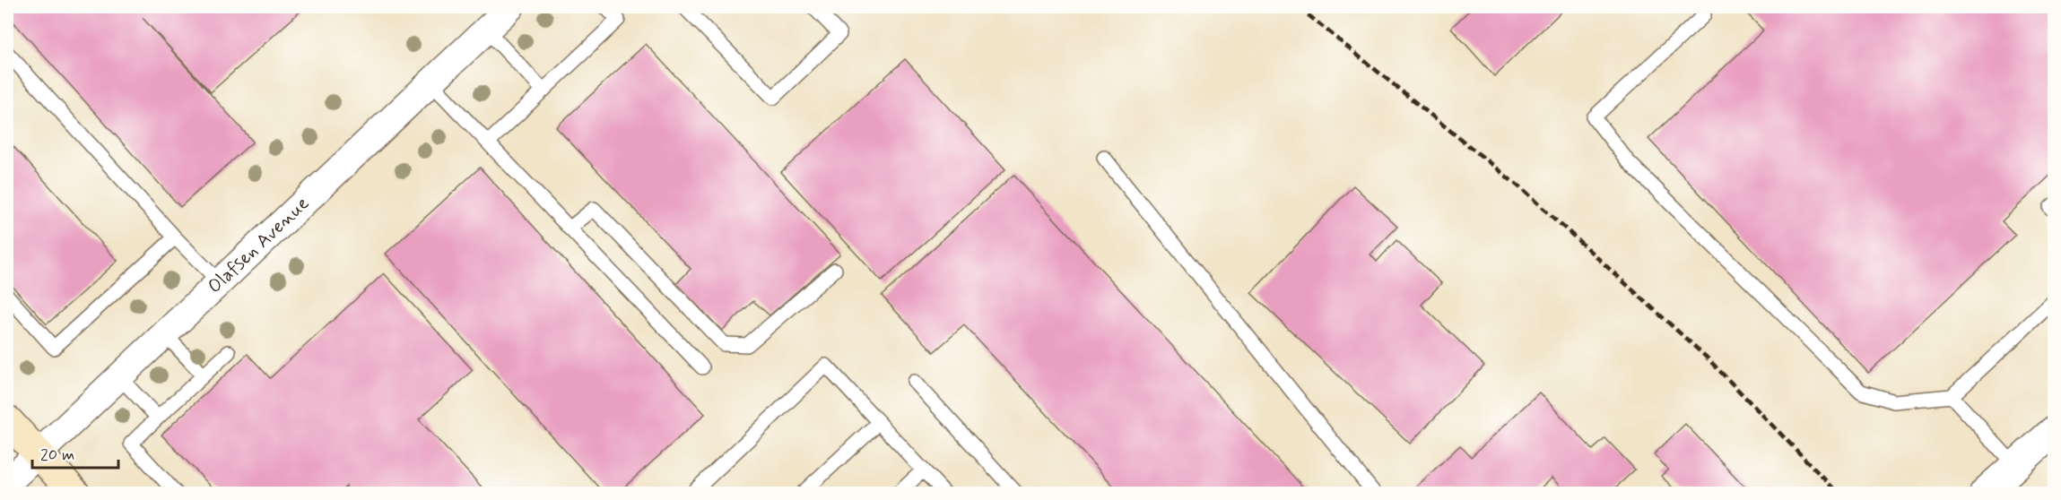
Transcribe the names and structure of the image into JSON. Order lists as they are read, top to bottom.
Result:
{
  "streets": {
    "street": ["Olafsen Avenue"]
  },
  "scale_bar": "20 m"
}
